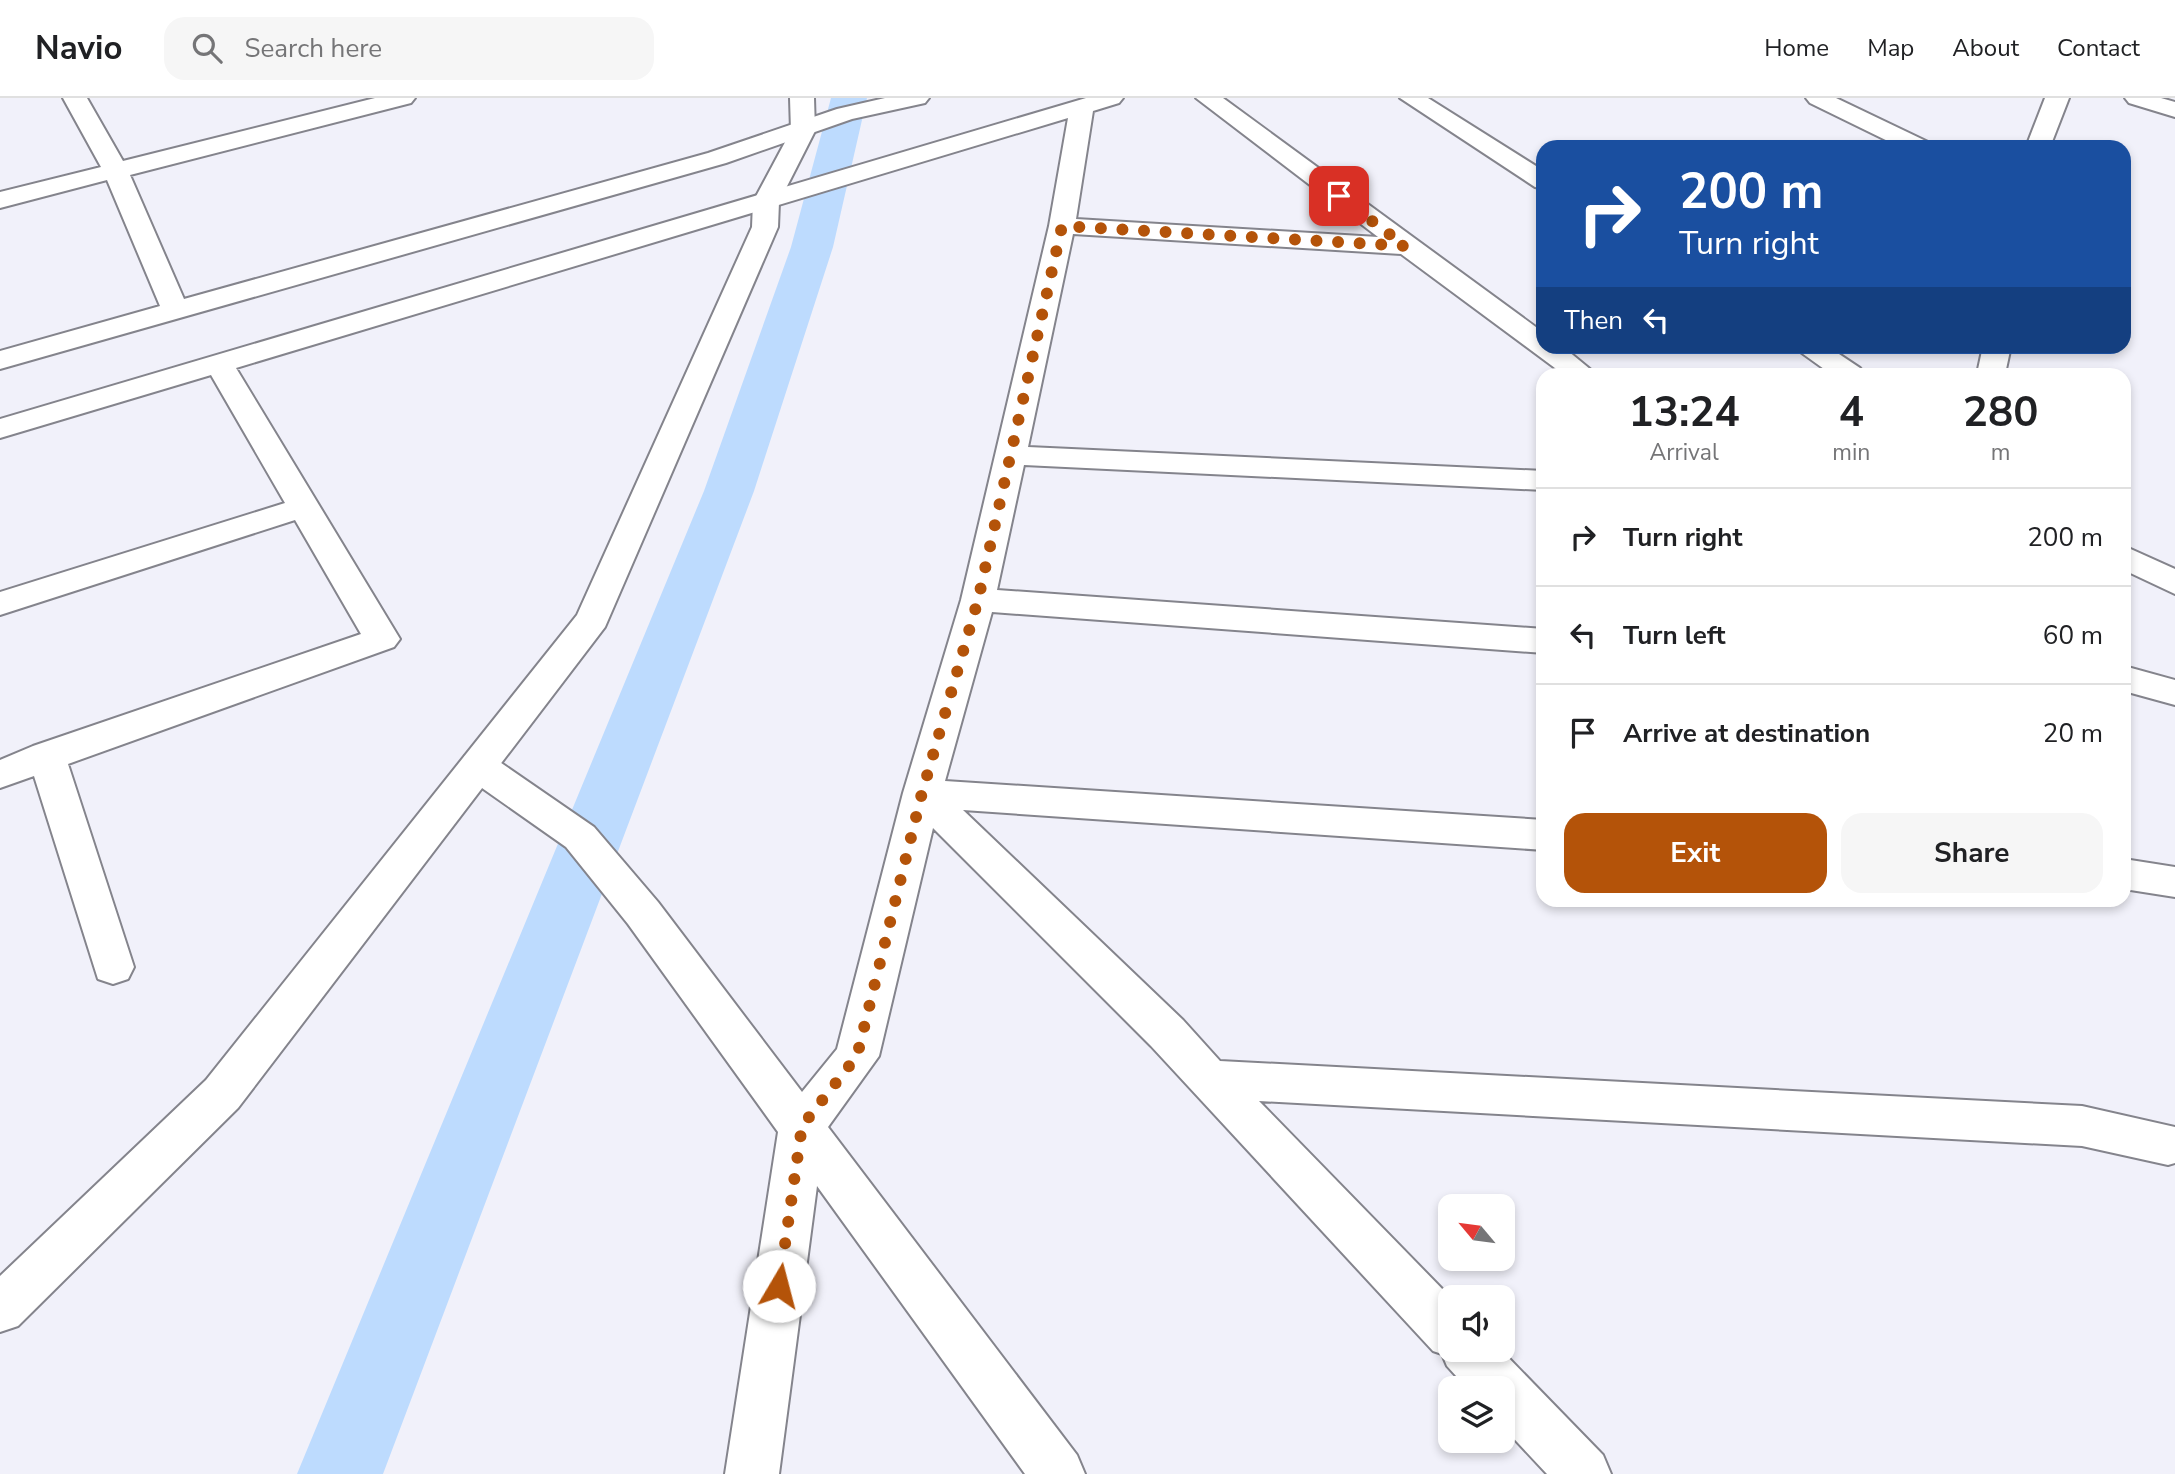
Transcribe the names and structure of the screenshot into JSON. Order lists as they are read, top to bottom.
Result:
{
  "north": "top left",
  "page": {
    "header": "Navio",
    "search": "Search here",
    "nav": [
      "Home",
      "Map",
      "About",
      "Contact"
    ],
    "turn": ["200 m", "Turn right"],
    "then": "Then",
    "eta": [
      "13:24",
      "Arrival",
      "4",
      "min",
      "280",
      "m"
    ],
    "list": [
      {
        "name": "Turn right",
        "value": "200 m"
      },
      {
        "name": "Turn left",
        "value": "60 m"
      },
      {
        "name": "Arrive at destination",
        "value": "20 m"
      }
    ],
    "buttons": ["Exit", "Share"]
  }
}
